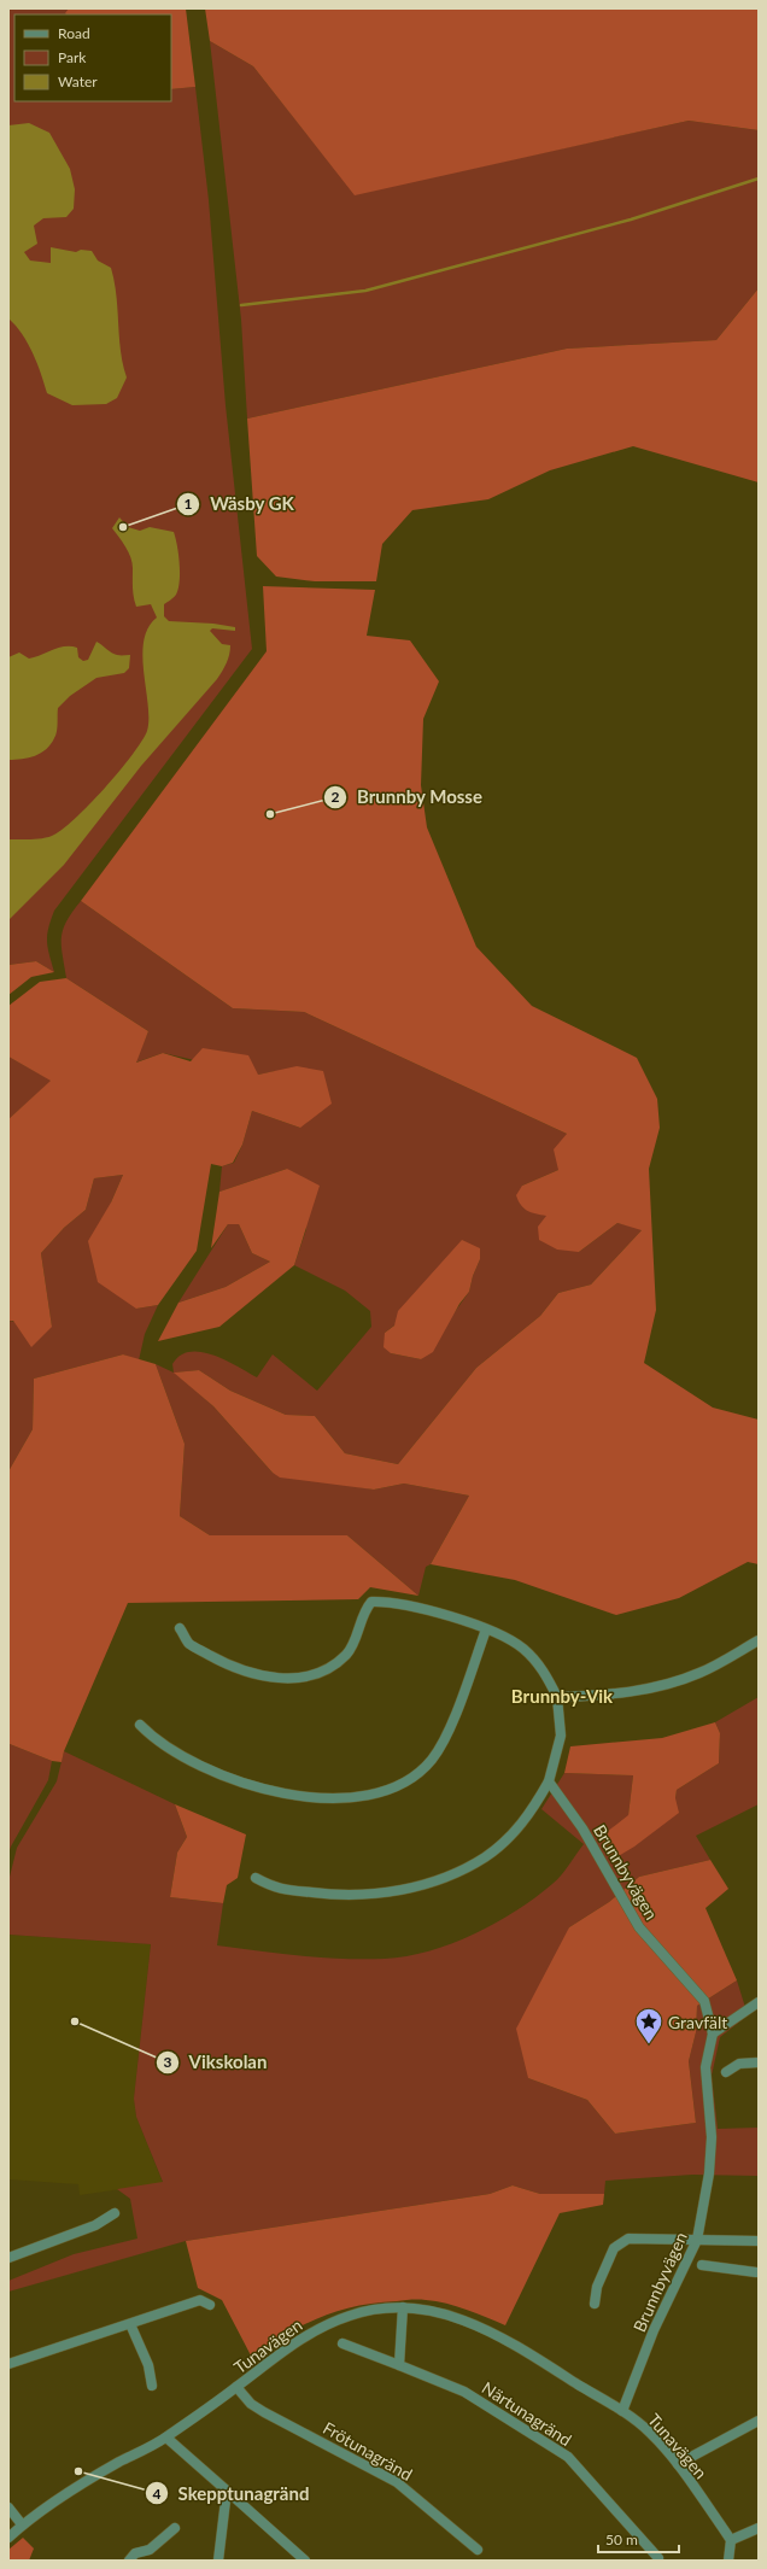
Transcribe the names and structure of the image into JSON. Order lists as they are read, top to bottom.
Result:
{
  "streets": {
    "street": [
      "Brunnbyvägen",
      "Tunavägen",
      "Närtunagränd",
      "Frötunagränd"
    ]
  },
  "crossings": [
    ["Brunnbyvägen", "Tunavägen"],
    ["Tunavägen", "Frötunagränd"]
  ],
  "districts": ["Brunnby-Vik"],
  "places": {
    "other": [
      "Wäsby GK",
      "Brunnby Mosse",
      "Vikskolan",
      "Skepptunagränd"
    ],
    "place": ["Gravfält"]
  },
  "legend": ["Road", "Park", "Water"],
  "scale_bar": "50 m"
}
